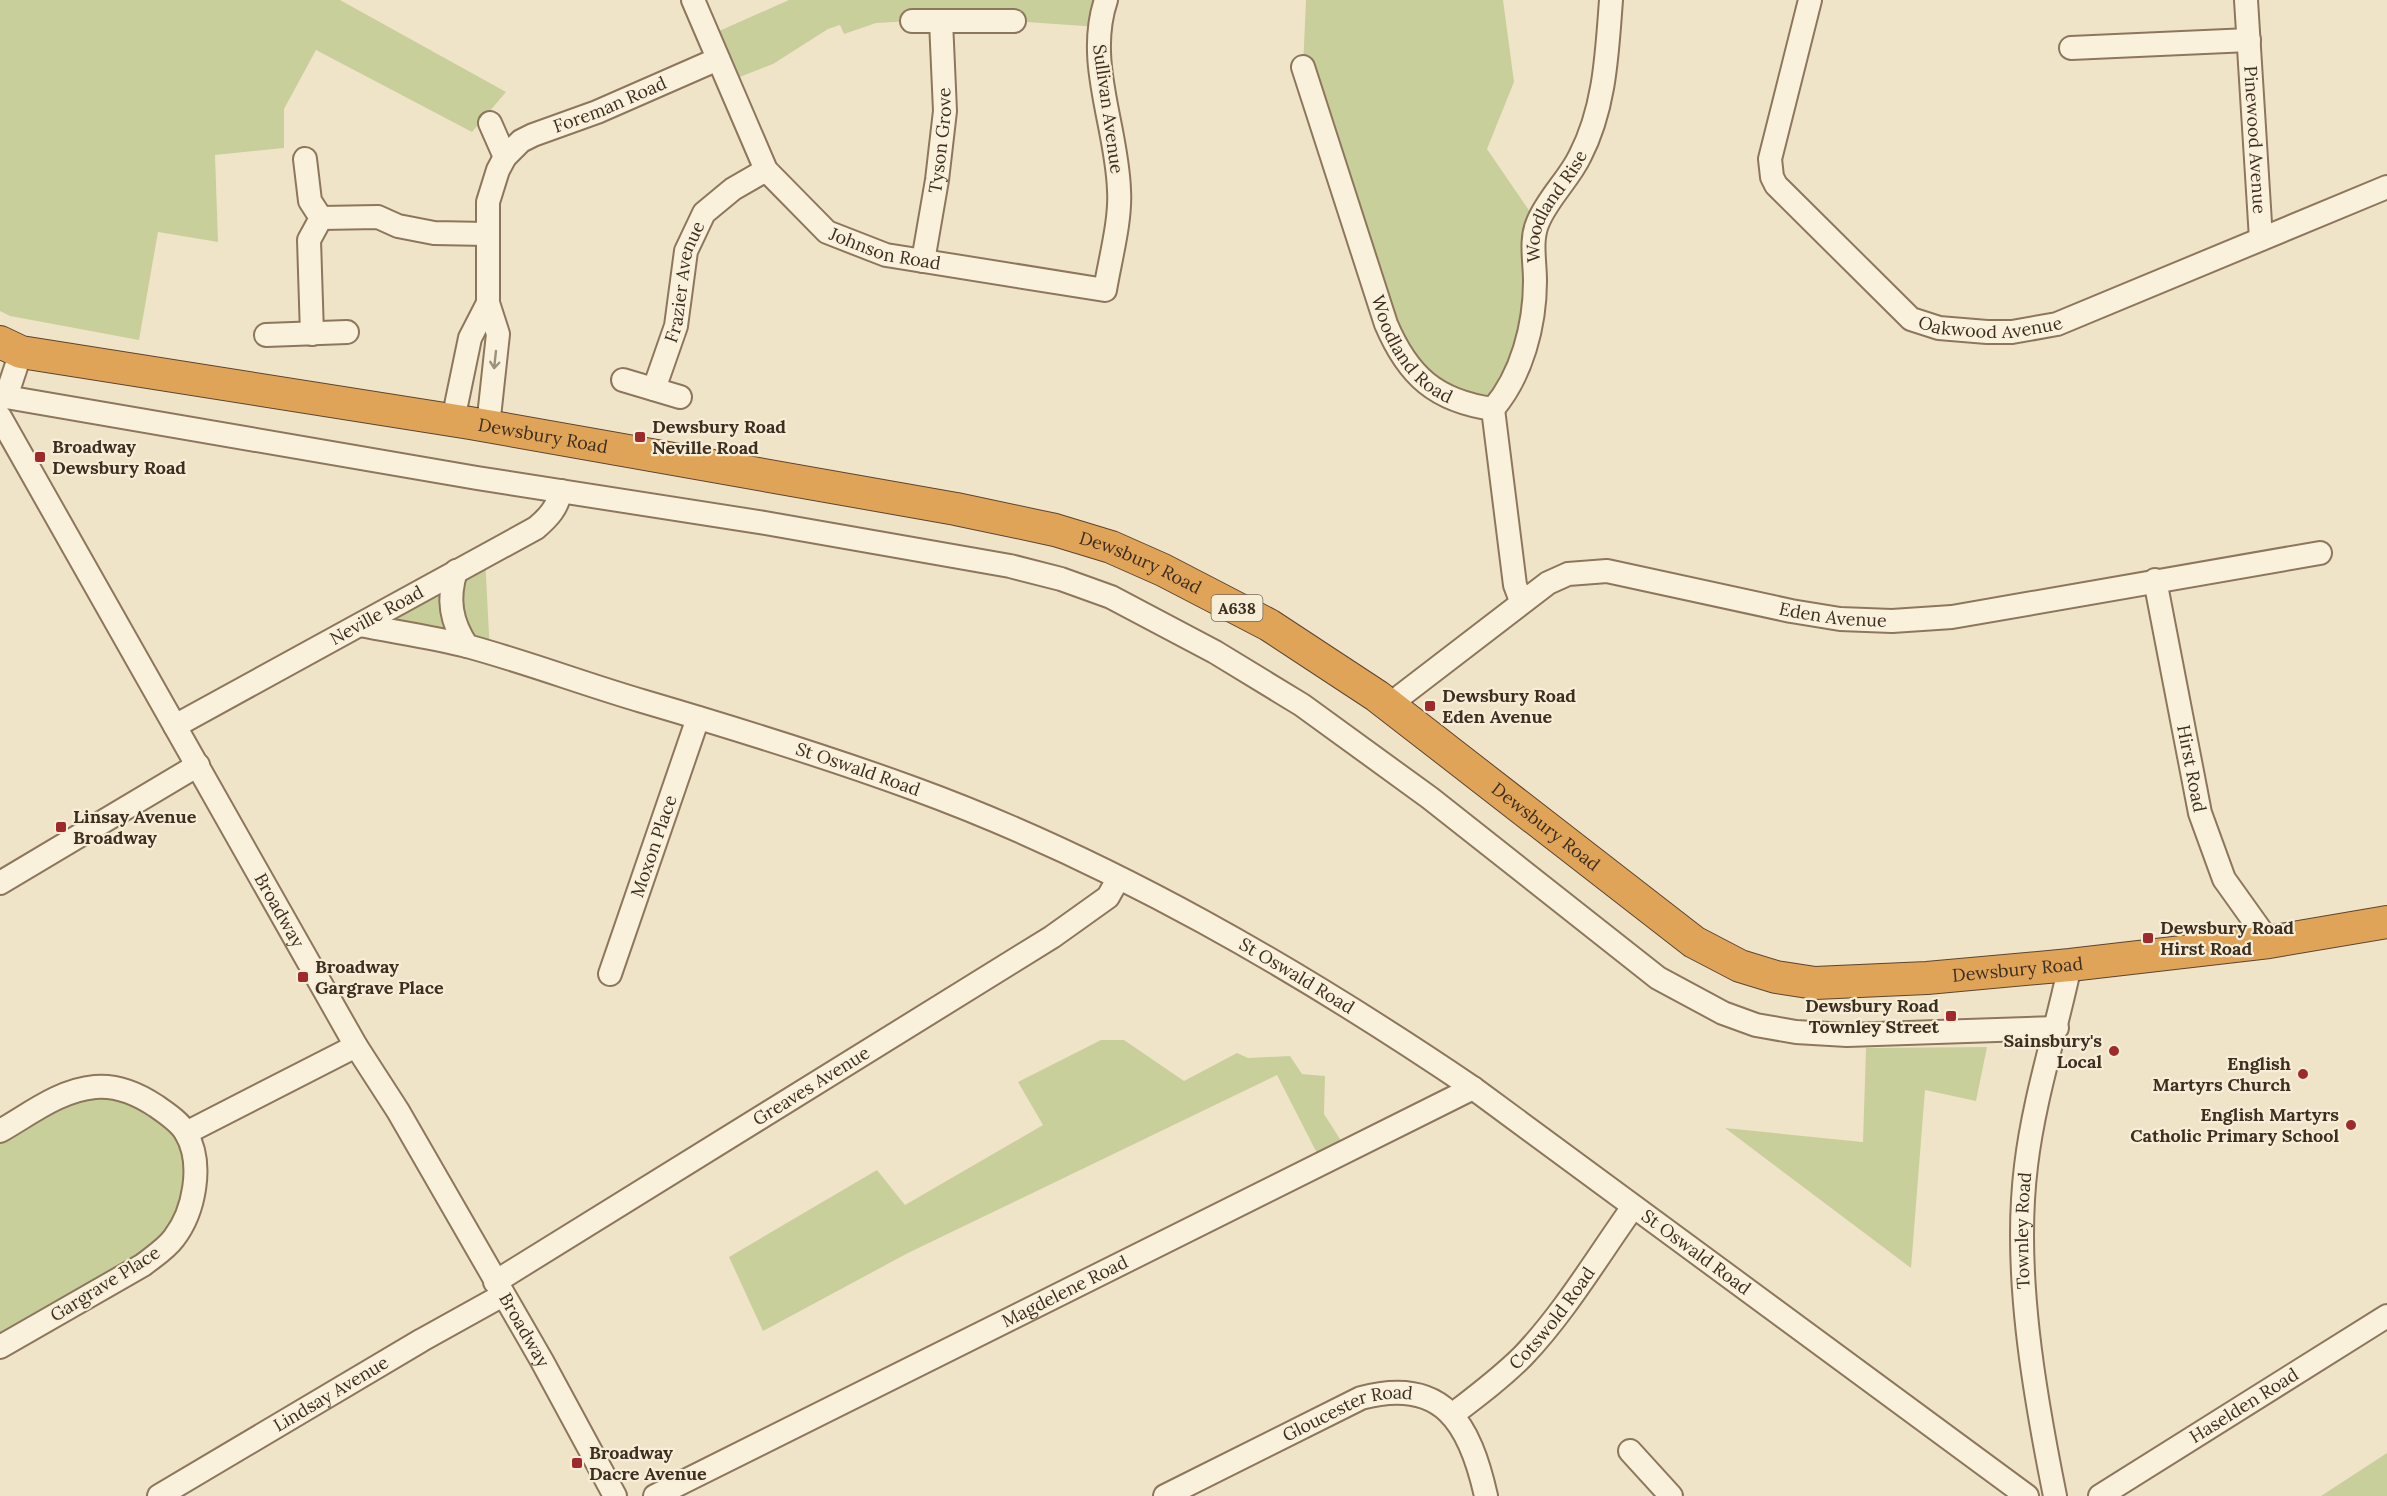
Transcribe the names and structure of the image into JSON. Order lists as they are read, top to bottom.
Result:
{
  "streets": {
    "highway": ["Dewsbury Road", "A638"],
    "street": [
      "Foreman Road",
      "Sullivan Avenue",
      "Pinewood Avenue",
      "Tyson Grove",
      "Woodland Rise",
      "Johnson Road",
      "Frazier Avenue",
      "Oakwood Avenue",
      "Woodland Road",
      "Eden Avenue",
      "Neville Road",
      "Hirst Road",
      "St Oswald Road",
      "Moxon Place",
      "Broadway",
      "Greaves Avenue",
      "Townley Road",
      "Gargrave Place",
      "Magdelene Road",
      "Cotswold Road",
      "Lindsay Avenue",
      "Haselden Road",
      "Gloucester Road"
    ]
  },
  "crossings": [
    ["Foreman Road", "Johnson Road"],
    ["Foreman Road", "Dewsbury Road"],
    ["Sullivan Avenue", "Johnson Road"],
    ["Pinewood Avenue", "Oakwood Avenue"],
    ["Tyson Grove", "Johnson Road"],
    ["Woodland Rise", "Woodland Road"],
    ["Johnson Road", "Frazier Avenue"],
    ["Dewsbury Road", "Eden Avenue"],
    ["Dewsbury Road", "Hirst Road"],
    ["Dewsbury Road", "Townley Road"],
    ["Eden Avenue", "Hirst Road"],
    ["Neville Road", "St Oswald Road"],
    ["Neville Road", "Broadway"],
    ["St Oswald Road", "Moxon Place"],
    ["St Oswald Road", "Greaves Avenue"],
    ["St Oswald Road", "Magdelene Road"],
    ["St Oswald Road", "Cotswold Road"],
    ["Broadway", "Greaves Avenue"],
    ["Broadway", "Lindsay Avenue"],
    ["Greaves Avenue", "Lindsay Avenue"],
    ["Cotswold Road", "Gloucester Road"]
  ],
  "places": {
    "transit": [
      "Dewsbury Road Neville Road",
      "Broadway Dewsbury Road",
      "Dewsbury Road Eden Avenue",
      "Linsay Avenue Broadway",
      "Dewsbury Road Hirst Road",
      "Broadway Gargrave Place",
      "Dewsbury Road Townley Street",
      "Broadway Dacre Avenue"
    ],
    "other": ["Sainsbury's Local", "English Martyrs Church", "English Martyrs Catholic Primary School"]
  }
}
